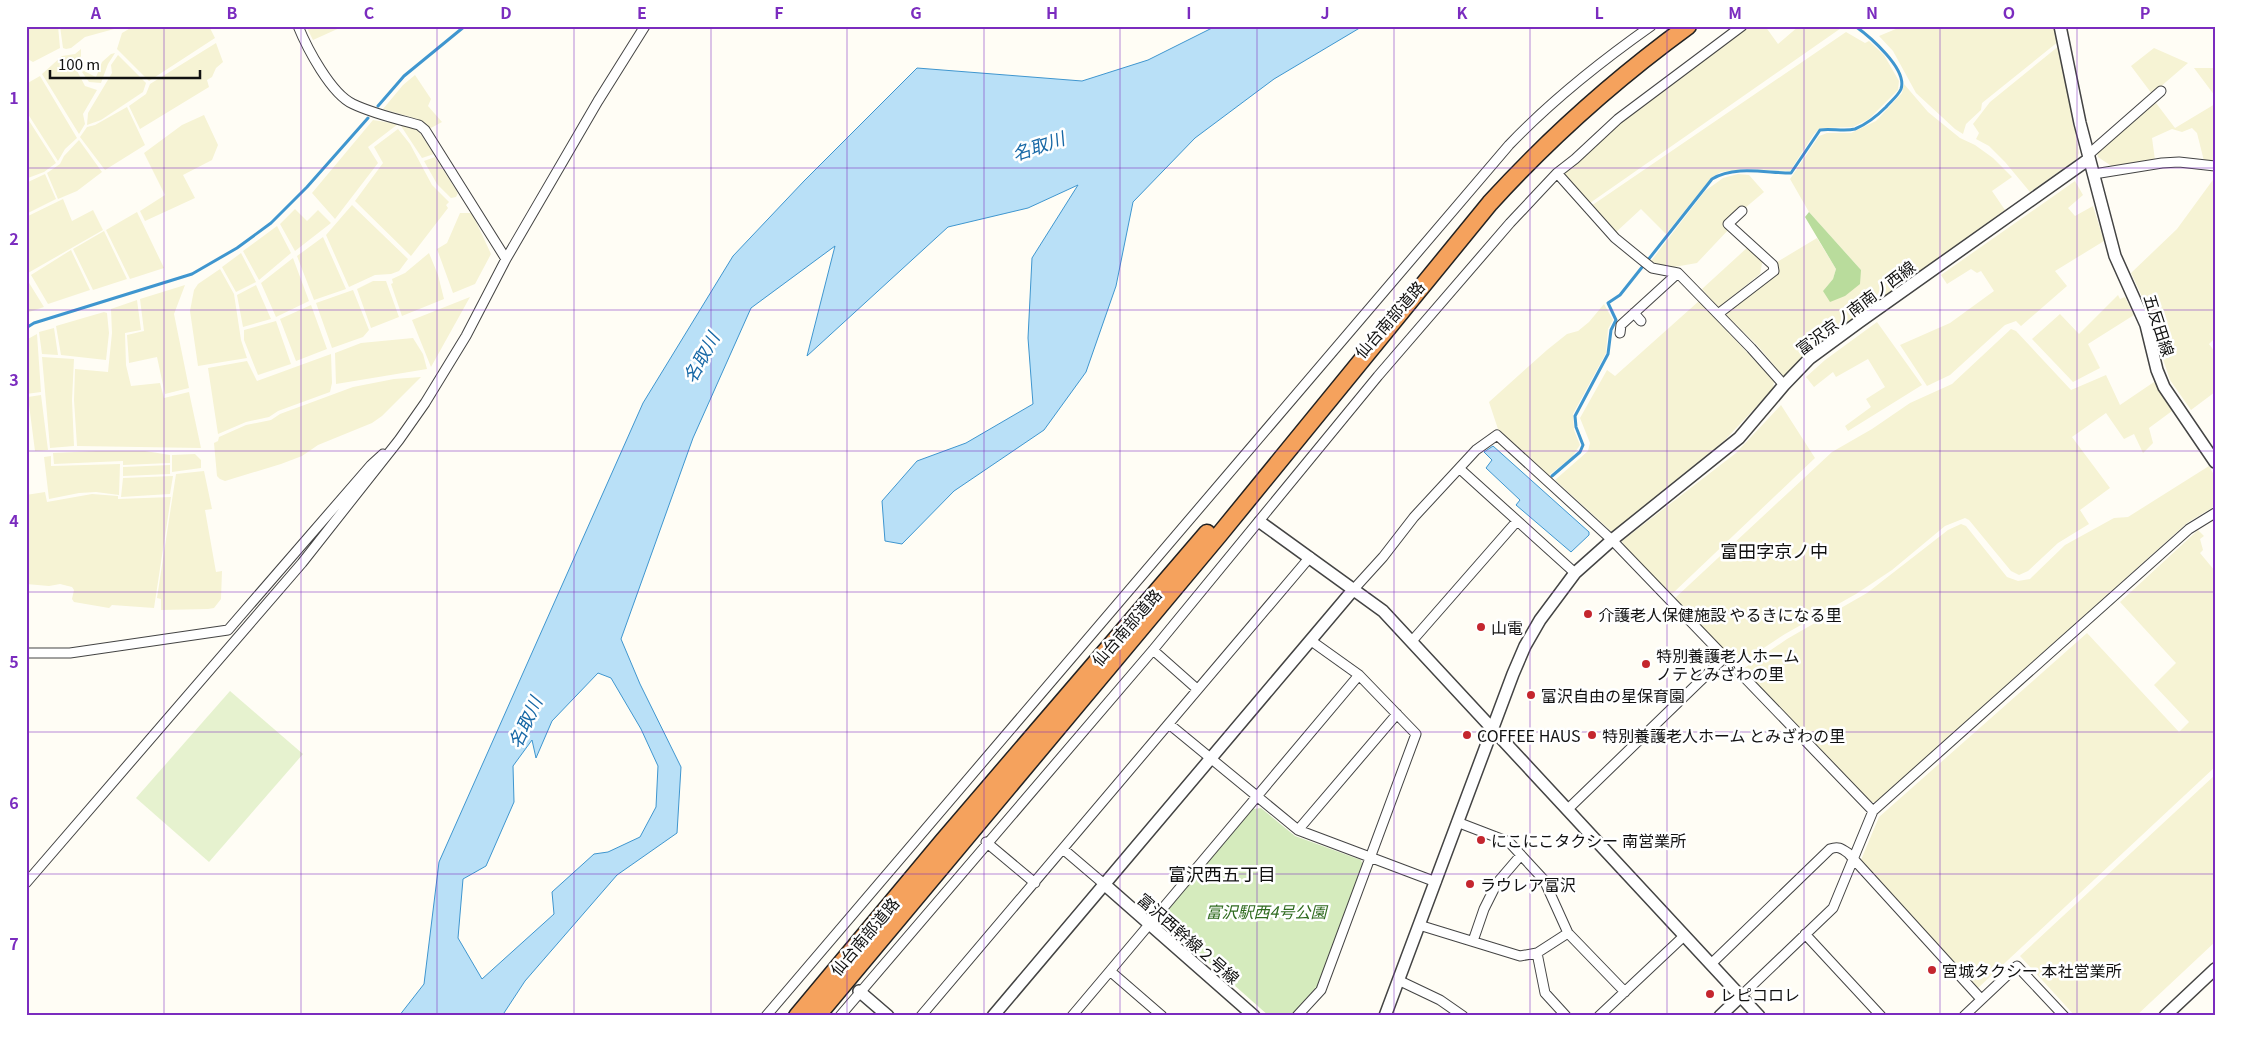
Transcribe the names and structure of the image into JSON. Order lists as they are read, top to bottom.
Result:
{
  "streets": {
    "highway": ["仙台南部道路"],
    "street": ["富沢京ノ南南ノ西線", "五反田線", "富沢西幹線２号線"]
  },
  "crossings": [
    ["富沢京ノ南南ノ西線", "五反田線"]
  ],
  "districts": ["富田字京ノ中", "富沢西五丁目"],
  "water": ["名取川"],
  "parks": ["富沢駅西4号公園"],
  "places": [
    "介護老人保健施設 やるきになる里",
    "山電",
    "特別養護老人ホーム ノテとみざわの里",
    "富沢自由の星保育園",
    "COFFEE HAUS",
    "特別養護老人ホーム とみざわの里",
    "にこにこタクシー 南営業所",
    "ラウレア富沢",
    "宮城タクシー 本社営業所",
    "レピコロレ"
  ],
  "scale_bar": "100 m",
  "grid": {
    "columns": [
      "A",
      "B",
      "C",
      "D",
      "E",
      "F",
      "G",
      "H",
      "I",
      "J",
      "K",
      "L",
      "M",
      "N",
      "O",
      "P"
    ],
    "rows": [
      "1",
      "2",
      "3",
      "4",
      "5",
      "6",
      "7"
    ]
  }
}
